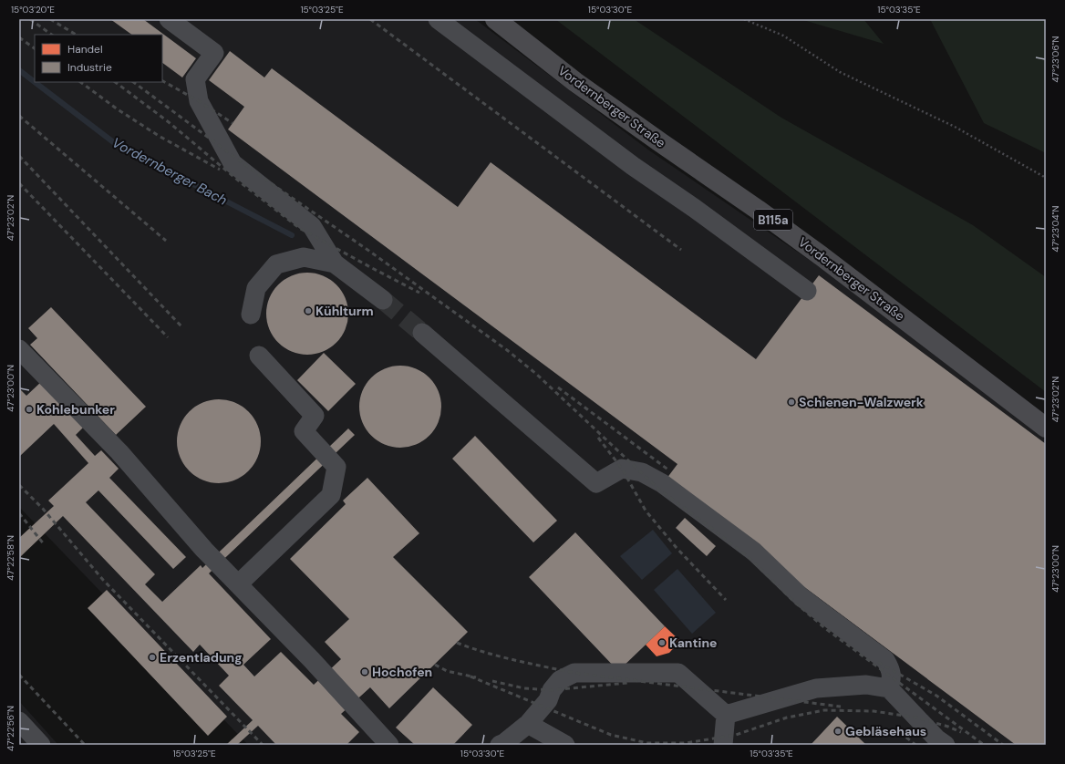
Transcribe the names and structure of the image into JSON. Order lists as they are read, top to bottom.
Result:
{
  "streets": {
    "main road": ["Vordernberger Straße", "B115a"]
  },
  "water": ["Vordernberger Bach"],
  "places": [
    "Kühlturm",
    "Schienen-Walzwerk",
    "Kohlebunker",
    "Kantine",
    "Erzentladung",
    "Hochofen",
    "Gebläsehaus"
  ],
  "legend": ["Handel", "Industrie"],
  "coordinates": [
    "15°03'20\"E",
    "15°03'25\"E",
    "15°03'30\"E",
    "15°03'35\"E",
    "47°23'06\"N",
    "47°23'02\"N",
    "47°23'04\"N",
    "47°23'00\"N",
    "47°22'58\"N",
    "47°22'56\"N"
  ]
}
